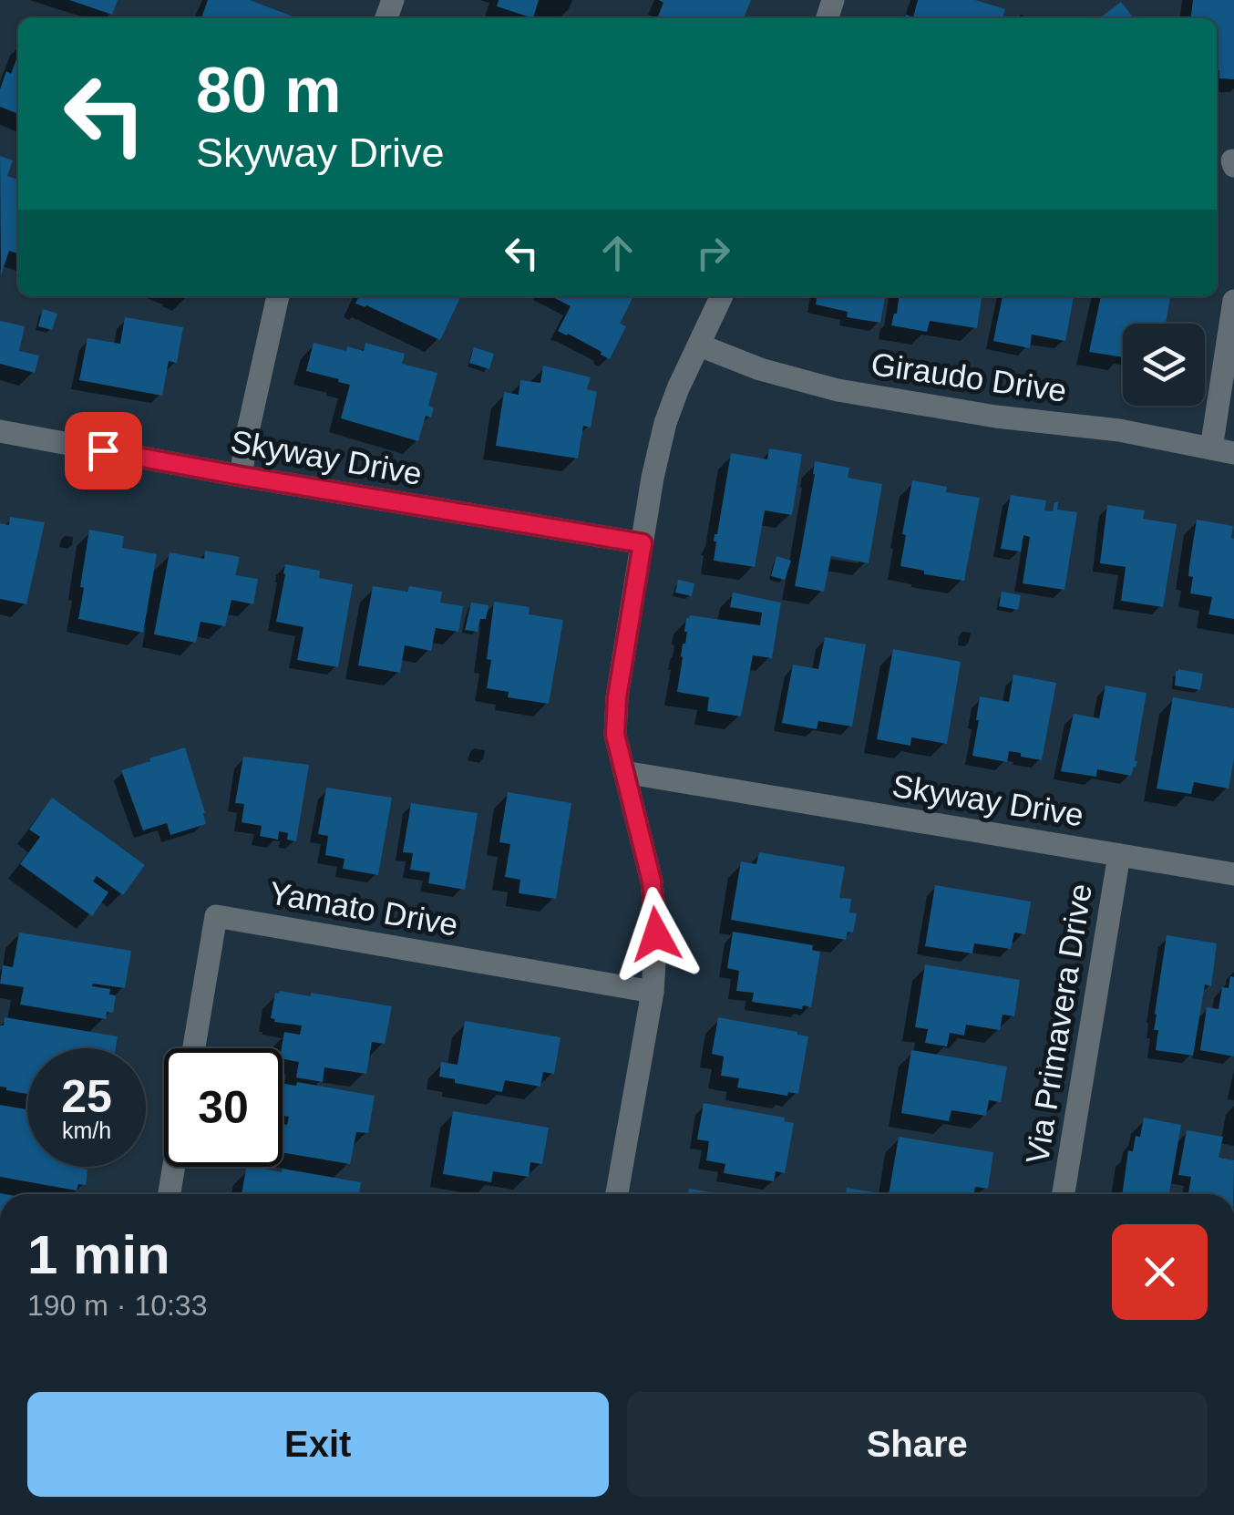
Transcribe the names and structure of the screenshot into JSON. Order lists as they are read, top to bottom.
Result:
{
  "streets": {
    "street": [
      "Giraudo Drive",
      "Skyway Drive",
      "Yamato Drive",
      "Via Primavera Drive"
    ]
  },
  "crossings": [
    ["Skyway Drive", "Via Primavera Drive"]
  ],
  "page": {
    "turn": ["80 m", "Skyway Drive"],
    "speed": "25 km/h",
    "limit": "30",
    "heading": ["1 min", "190 m · 10:33"],
    "buttons": ["Exit", "Share"]
  }
}
